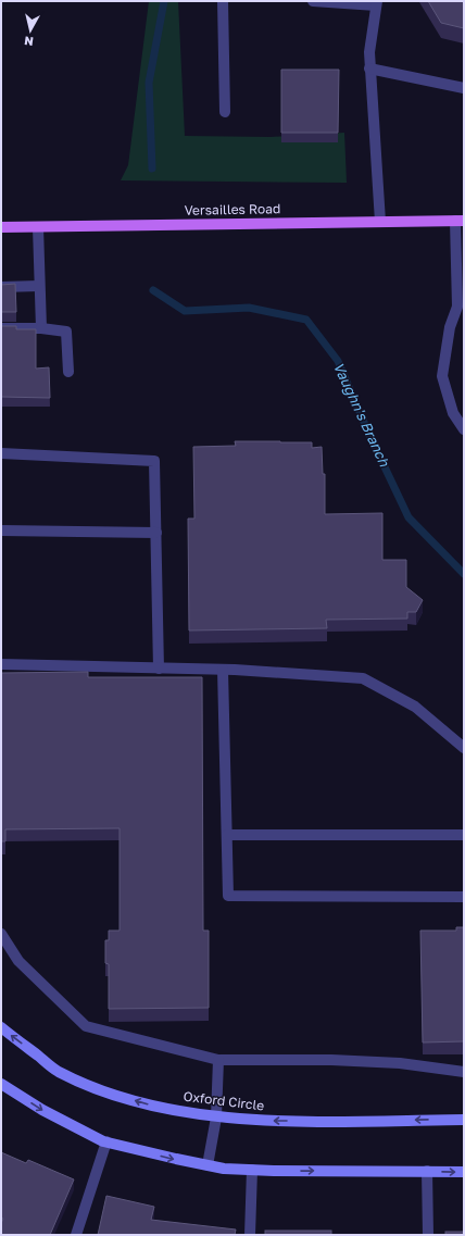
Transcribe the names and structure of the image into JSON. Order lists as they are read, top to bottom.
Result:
{
  "streets": {
    "main road": ["Versailles Road"],
    "street": ["Oxford Circle"]
  },
  "water": ["Vaughn's Branch"],
  "north": "bottom"
}
